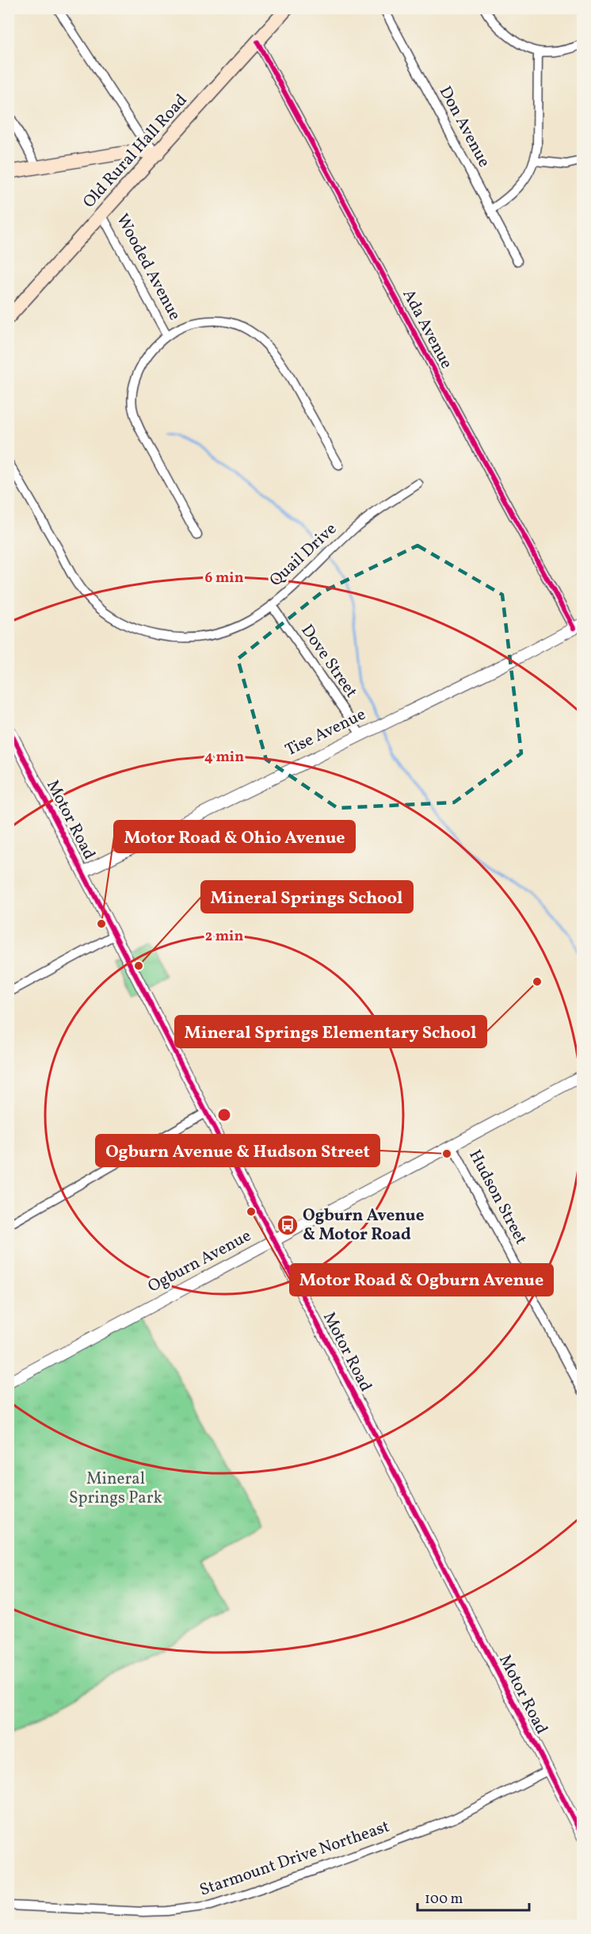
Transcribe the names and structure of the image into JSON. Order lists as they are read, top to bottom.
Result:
{
  "streets": {
    "main road": ["Old Rural Hall Road"],
    "street": [
      "Don Avenue",
      "Wooded Avenue",
      "Ada Avenue",
      "Quail Drive",
      "Dove Street",
      "Tise Avenue",
      "Motor Road",
      "Hudson Street",
      "Ogburn Avenue",
      "Starmount Drive Northeast"
    ]
  },
  "crossings": [
    ["Old Rural Hall Road", "Wooded Avenue"],
    ["Old Rural Hall Road", "Ada Avenue"],
    ["Ada Avenue", "Tise Avenue"],
    ["Quail Drive", "Dove Street"],
    ["Dove Street", "Tise Avenue"],
    ["Tise Avenue", "Motor Road"],
    ["Motor Road", "Ogburn Avenue"],
    ["Motor Road", "Starmount Drive Northeast"],
    ["Hudson Street", "Ogburn Avenue"]
  ],
  "parks": ["Mineral Springs Park"],
  "places": {
    "other": [
      "Motor Road & Ohio Avenue",
      "Mineral Springs School",
      "Mineral Springs Elementary School",
      "Ogburn Avenue & Hudson Street",
      "Motor Road & Ogburn Avenue"
    ],
    "bus stop": ["Ogburn Avenue & Motor Road"]
  },
  "scale_bar": "100 m",
  "rings": ["6 min", "4 min", "2 min"]
}
